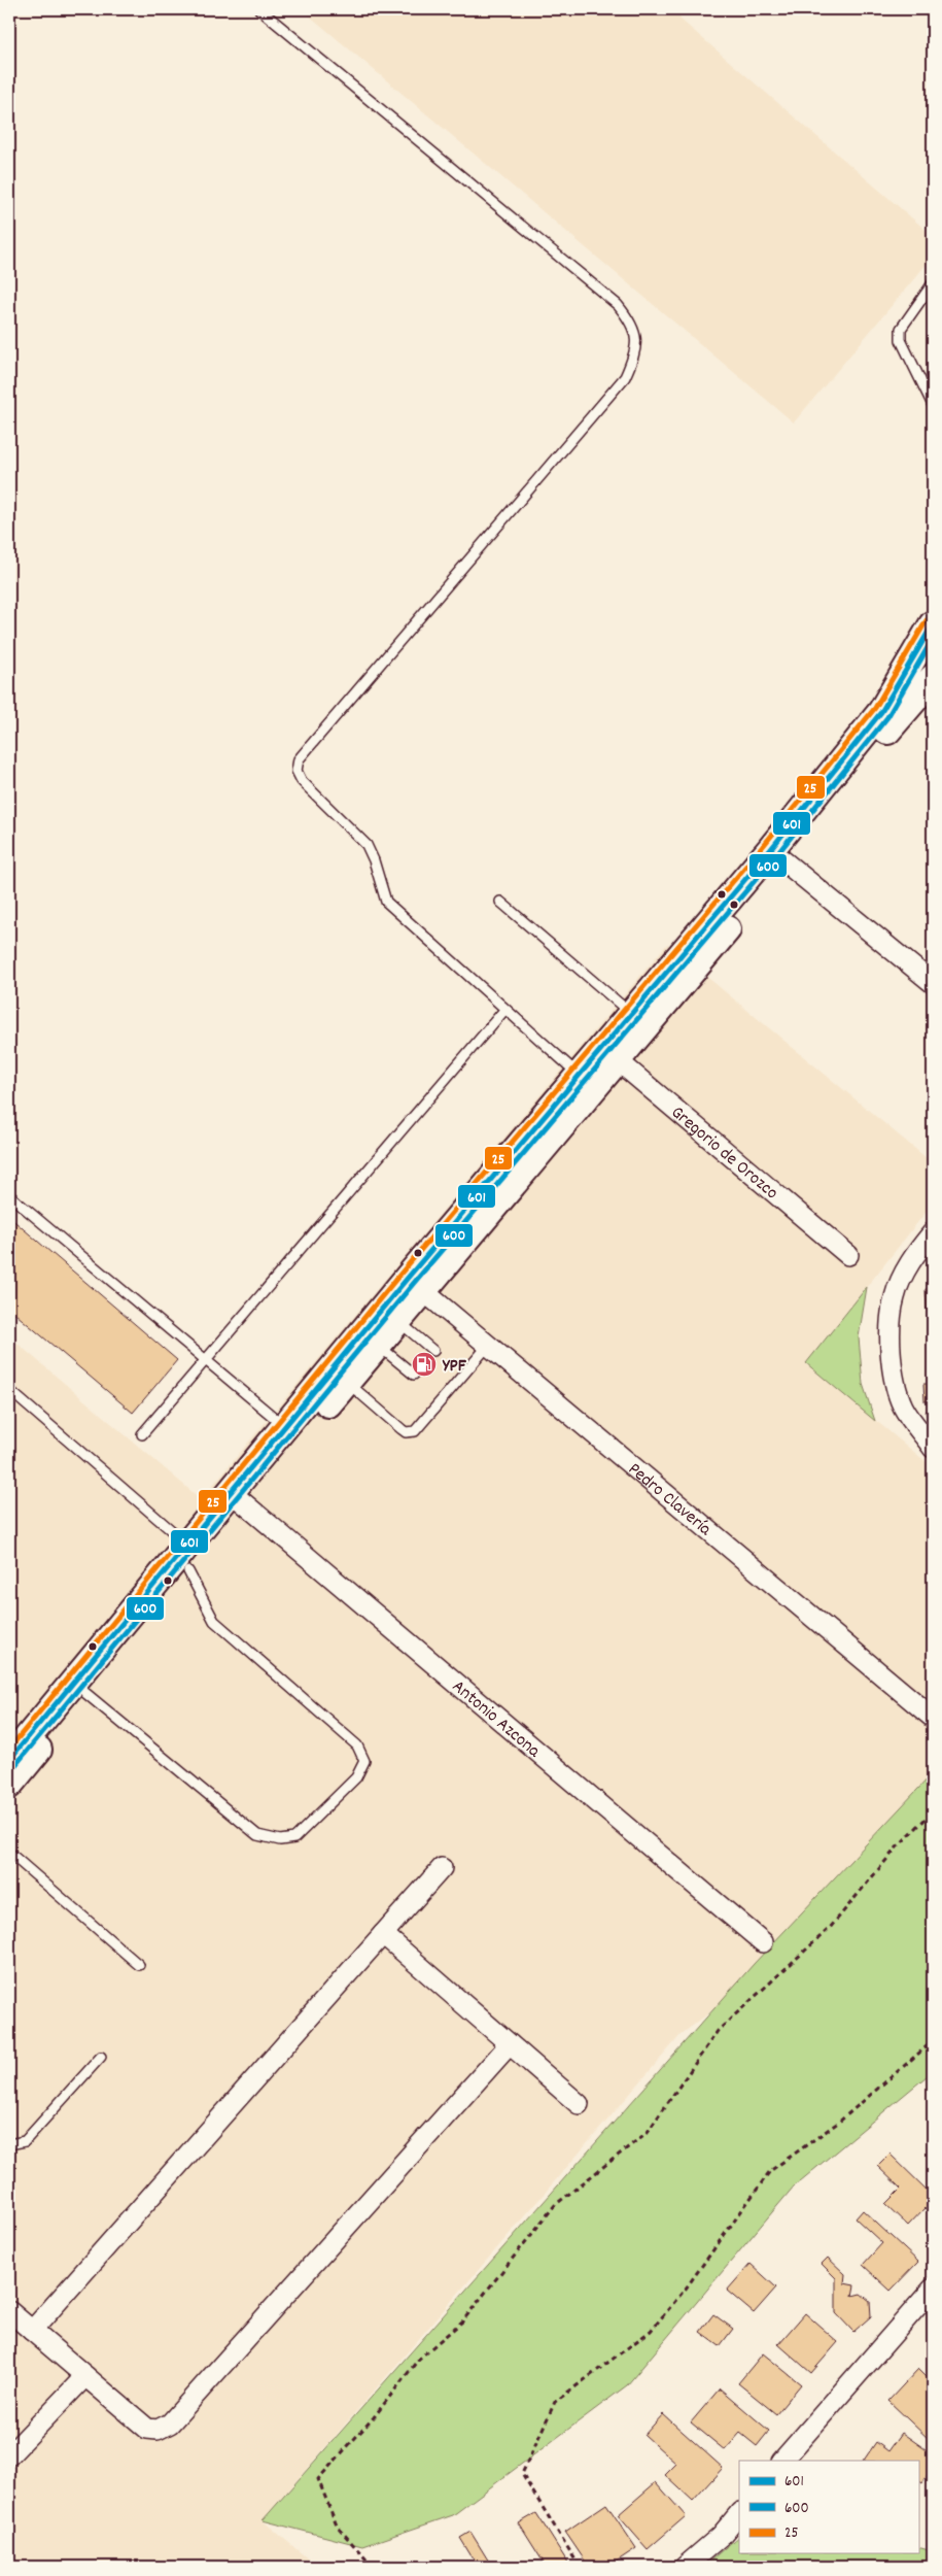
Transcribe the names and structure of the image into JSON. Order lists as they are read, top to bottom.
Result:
{
  "streets": {
    "street": ["Gregorio de Orozco", "Pedro Clavería", "Antonio Azcona"]
  },
  "places": {
    "fuel station": ["YPF"]
  },
  "lines": ["transit line 25", "transit line 601", "transit line 600"],
  "legend": ["601", "600", "25"]
}
